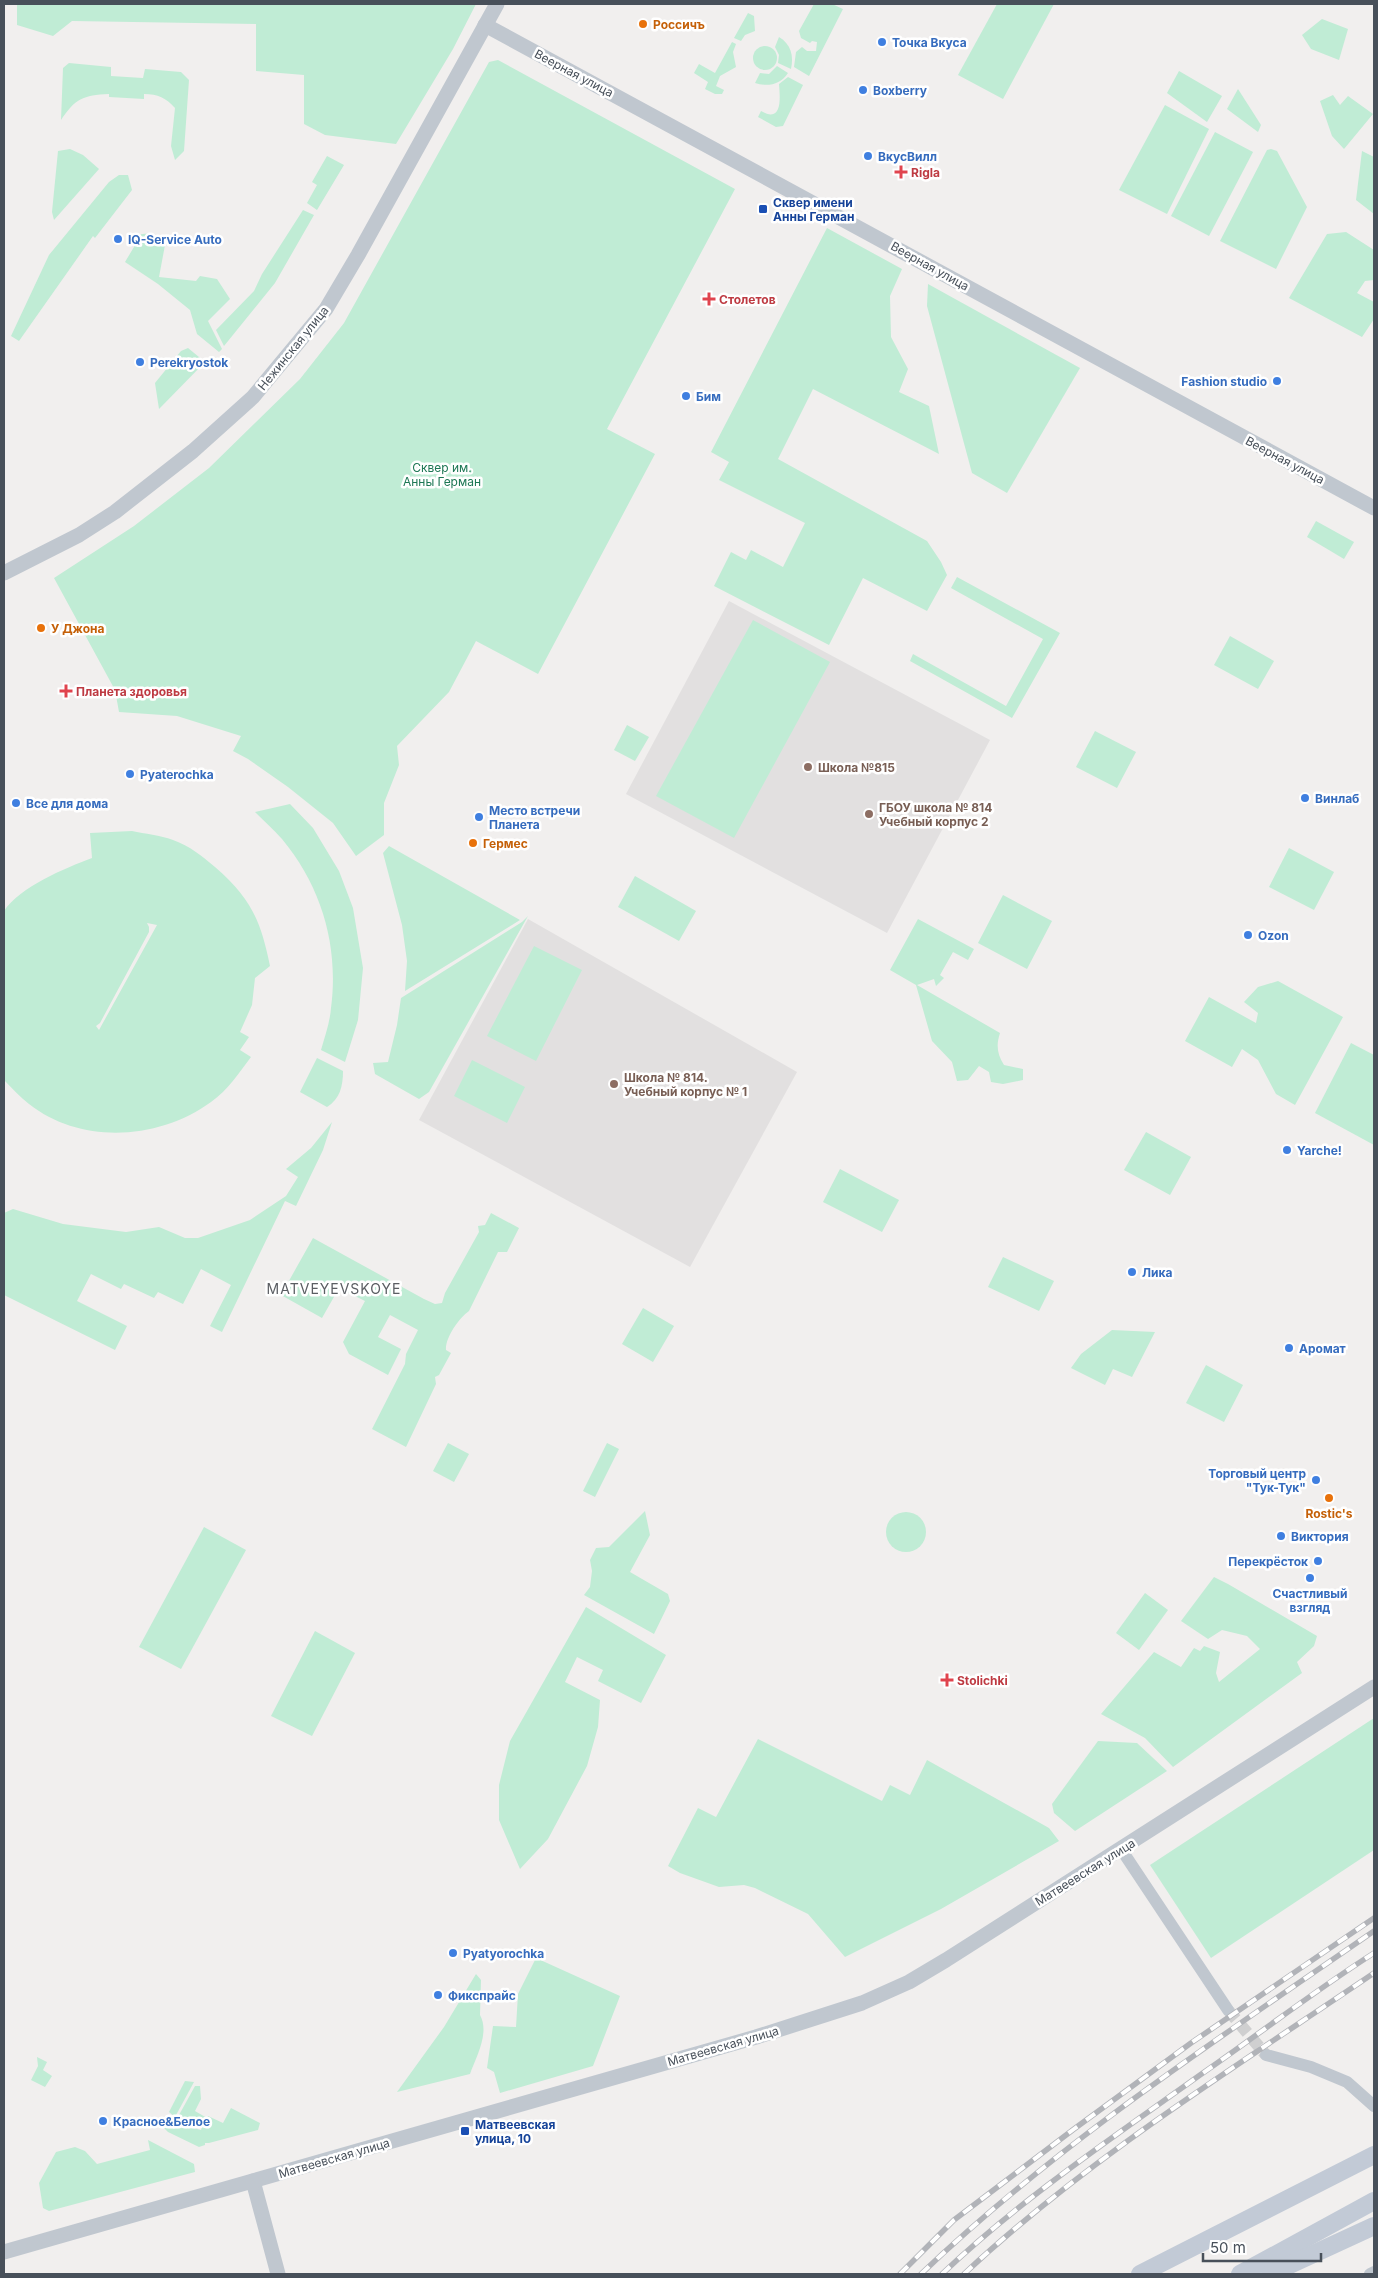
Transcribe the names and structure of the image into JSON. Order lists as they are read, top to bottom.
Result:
{
  "streets": {
    "street": ["Веерная улица", "Нежинская улица", "Матвеевская улица"]
  },
  "crossings": [
    ["Веерная улица", "Нежинская улица"]
  ],
  "districts": ["MATVEYEVSKOYE"],
  "parks": ["Сквер им. Анны Герман"],
  "places": {
    "other": [
      "Россичъ",
      "Точка Вкуса",
      "Boxberry",
      "ВкусВилл",
      "IQ-Service Auto",
      "Perekryostok",
      "Fashion studio",
      "Бим",
      "У Джона",
      "Школа №815",
      "Pyaterochka",
      "Винлаб",
      "Все для дома",
      "ГБОУ школа № 814 Учебный корпус 2",
      "Место встречи Планета",
      "Гермес",
      "Ozon",
      "Школа № 814. Учебный корпус № 1",
      "Yarche!",
      "Лика",
      "Аромат",
      "Торговый центр \"Тук-Тук\"",
      "Rostic's",
      "Виктория",
      "Перекрёсток",
      "Счастливый взгляд",
      "Pyatyorochka",
      "Фикспрайс",
      "Красное&Белое"
    ],
    "health": [
      "Rigla",
      "Столетов",
      "Планета здоровья",
      "Stolichki"
    ],
    "transit": ["Сквер имени Анны Герман", "Матвеевская улица, 10"]
  },
  "scale_bar": "50 m"
}
